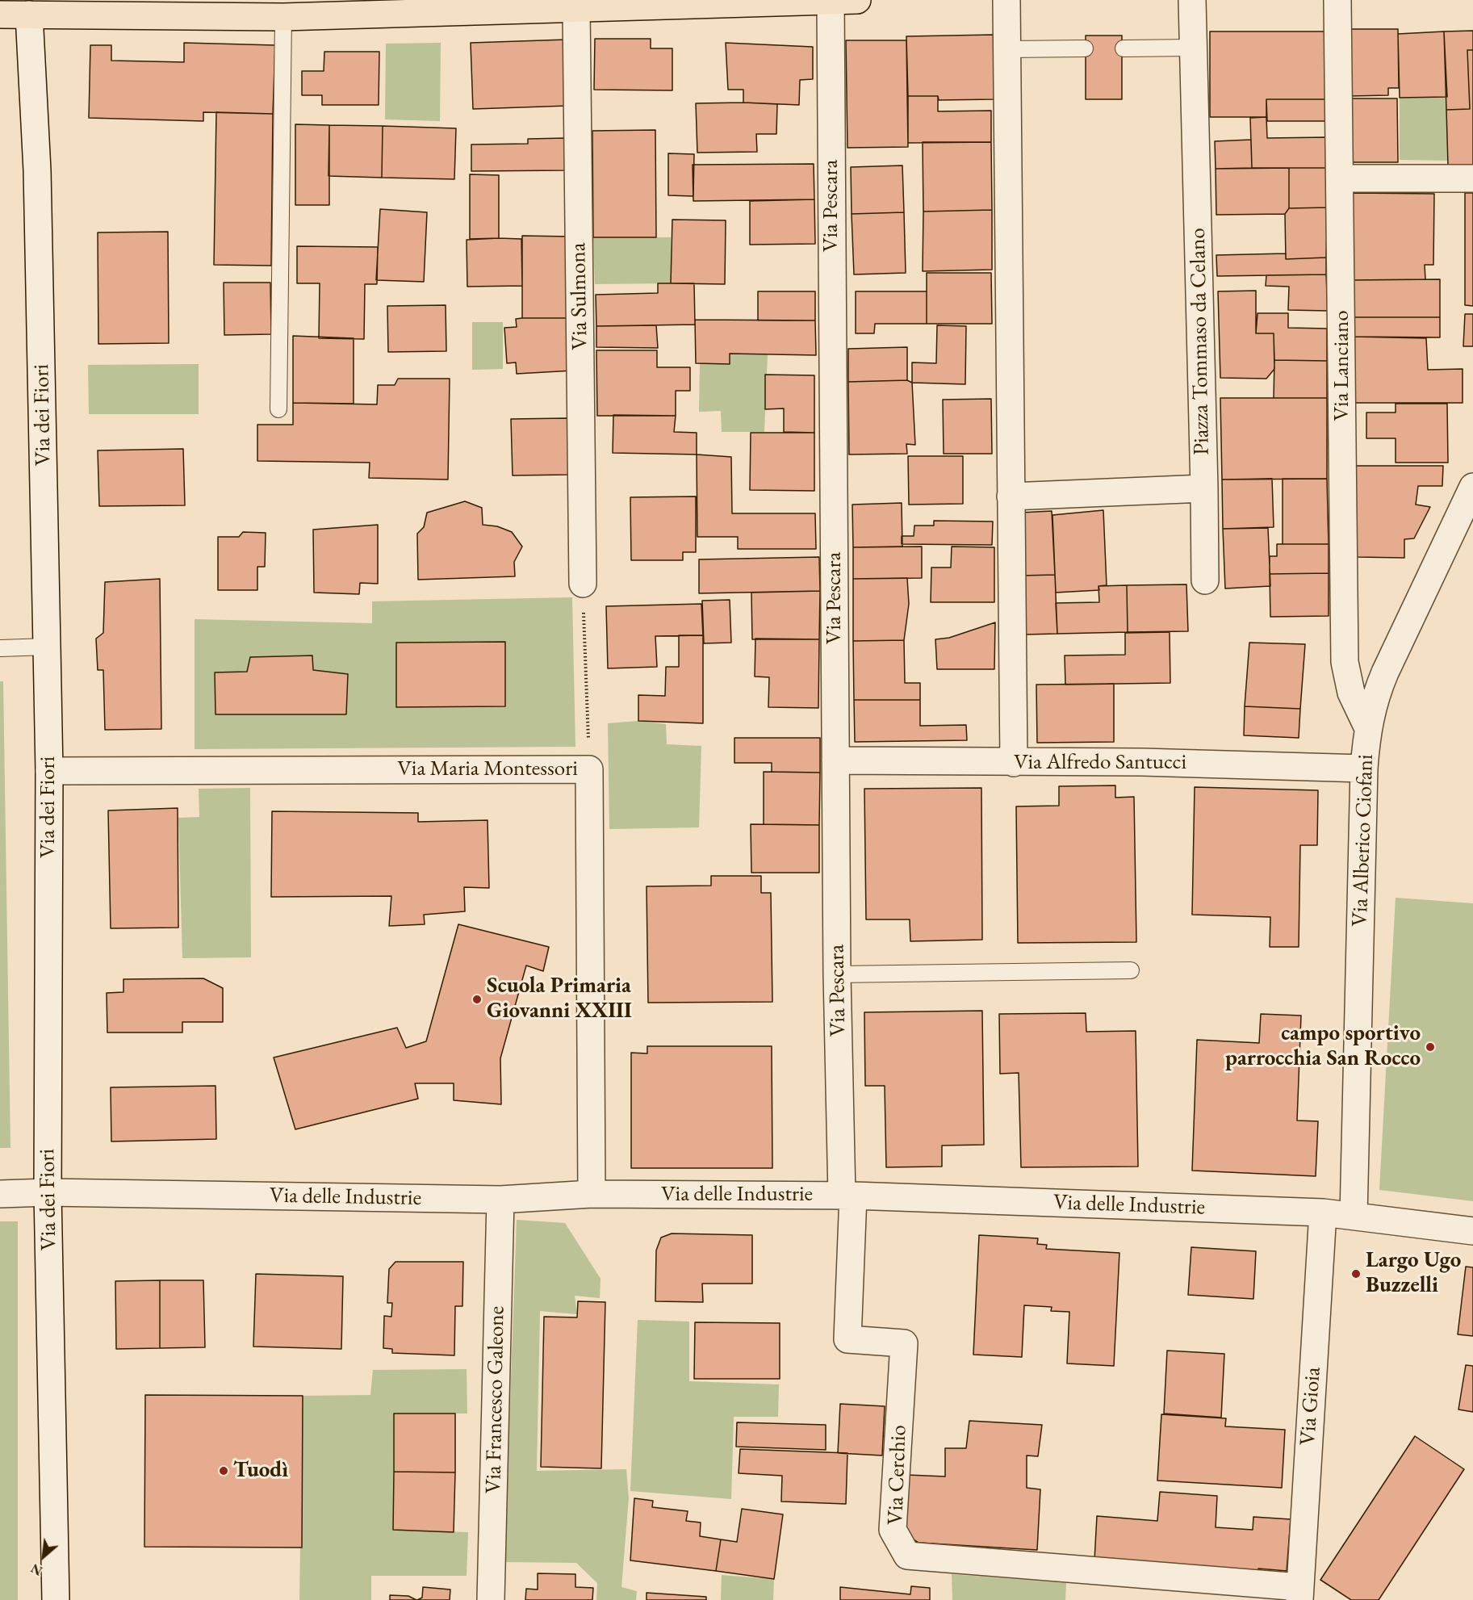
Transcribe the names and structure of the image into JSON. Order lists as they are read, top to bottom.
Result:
{
  "streets": {
    "street": [
      "Via Pescara",
      "Via Sulmona",
      "Piazza Tommaso da Celano",
      "Via Lanciano",
      "Via dei Fiori",
      "Via Alfredo Santucci",
      "Via Maria Montessori",
      "Via Alberico Ciofani",
      "Via delle Industrie",
      "Via Francesco Galeone",
      "Via Gioia",
      "Via Cerchio"
    ]
  },
  "crossings": [
    ["Via Pescara", "Via Alfredo Santucci"],
    ["Via Pescara", "Via delle Industrie"],
    ["Via Pescara", "Via Cerchio"],
    ["Via Lanciano", "Via Alberico Ciofani"],
    ["Via dei Fiori", "Via Maria Montessori"],
    ["Via dei Fiori", "Via delle Industrie"],
    ["Via Alfredo Santucci", "Via Alberico Ciofani"],
    ["Via Maria Montessori", "Via delle Industrie"],
    ["Via Alberico Ciofani", "Via delle Industrie"],
    ["Via delle Industrie", "Via Francesco Galeone"],
    ["Via delle Industrie", "Via Gioia"],
    ["Via delle Industrie", "Via Cerchio"],
    ["Via Gioia", "Via Cerchio"]
  ],
  "places": [
    "Scuola Primaria Giovanni XXIII",
    "campo sportivo parrocchia San Rocco",
    "Largo Ugo Buzzelli",
    "Tuodì"
  ],
  "north": "bottom left"
}
